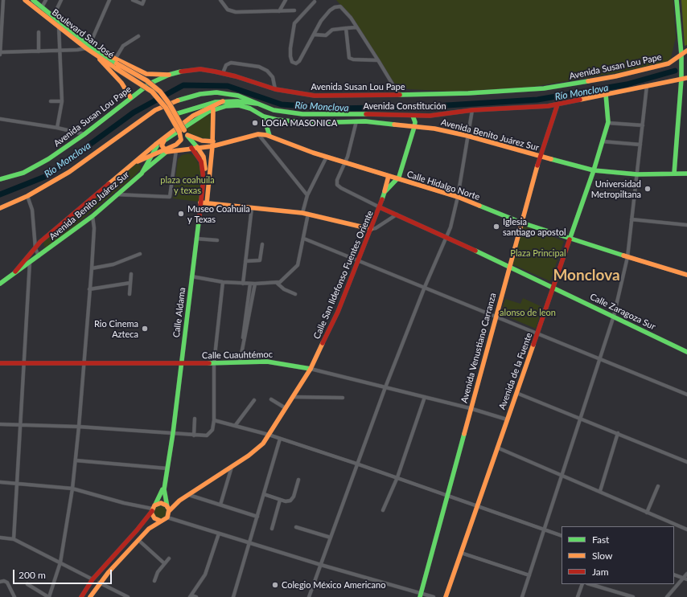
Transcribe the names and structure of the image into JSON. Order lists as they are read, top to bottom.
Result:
{
  "streets": {
    "street": [
      "Boulevard San José",
      "Avenida Susan Lou Pape",
      "Avenida Constitución",
      "Avenida Benito Juárez Sur",
      "Calle Hidalgo Norte",
      "Calle San Ildefonso Fuentes Oriente",
      "Calle Zaragoza Sur",
      "Calle Aldama",
      "Avenida Venustiano Carranza",
      "Calle Cuauhtémoc",
      "Avenida de la Fuente"
    ]
  },
  "crossings": [
    ["Avenida Constitución", "Calle San Ildefonso Fuentes Oriente"],
    ["Avenida Constitución", "Avenida Venustiano Carranza"],
    ["Avenida Constitución", "Avenida de la Fuente"],
    ["Avenida Benito Juárez Sur", "Calle San Ildefonso Fuentes Oriente"],
    ["Avenida Benito Juárez Sur", "Avenida Venustiano Carranza"],
    ["Avenida Benito Juárez Sur", "Avenida de la Fuente"],
    ["Calle Hidalgo Norte", "Calle San Ildefonso Fuentes Oriente"],
    ["Calle Hidalgo Norte", "Avenida Venustiano Carranza"],
    ["Calle Hidalgo Norte", "Avenida de la Fuente"],
    ["Calle San Ildefonso Fuentes Oriente", "Calle Zaragoza Sur"],
    ["Calle San Ildefonso Fuentes Oriente", "Calle Aldama"],
    ["Calle San Ildefonso Fuentes Oriente", "Calle Cuauhtémoc"],
    ["Calle Zaragoza Sur", "Avenida Venustiano Carranza"],
    ["Calle Zaragoza Sur", "Avenida de la Fuente"],
    ["Calle Aldama", "Calle Cuauhtémoc"],
    ["Avenida Venustiano Carranza", "Calle Cuauhtémoc"],
    ["Calle Cuauhtémoc", "Avenida de la Fuente"]
  ],
  "districts": ["Monclova"],
  "water": ["Río Monclova"],
  "parks": ["plaza coahuila y texas", "Plaza Principal", "alonso de leon"],
  "places": [
    "LOGIA MASONICA",
    "Universidad Metropiltana",
    "Museo Coahuila y Texas",
    "Iglesia santiago apostol",
    "Rio Cinema Azteca",
    "Colegio México Americano"
  ],
  "legend": ["Fast", "Slow", "Jam"],
  "scale_bar": "200 m"
}
